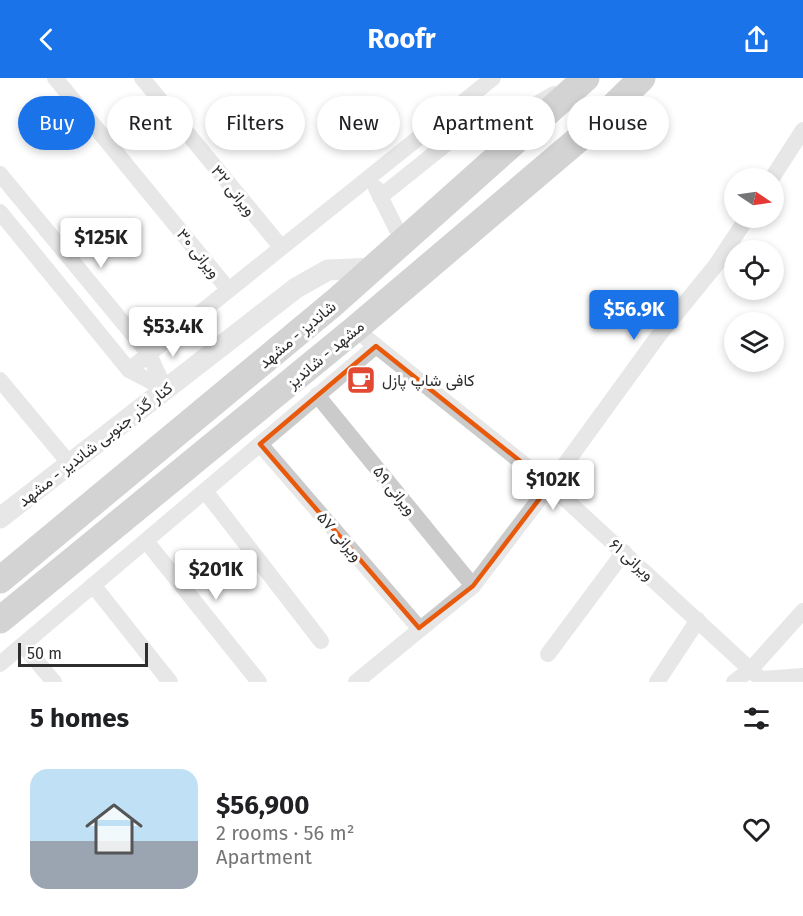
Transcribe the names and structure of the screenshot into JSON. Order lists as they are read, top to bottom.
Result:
{
  "streets": {
    "highway": ["شاندیز - مشهد", "مشهد - شاندیز"],
    "street": [
      "ویرانی ۳۲",
      "ویرانی ۳۰",
      "کنار گذر جنوبی شاندیز - مشهد",
      "ویرانی ۵۹",
      "ویرانی ۵۷",
      "ویرانی ۶۱"
    ]
  },
  "crossings": [
    ["شاندیز - مشهد", "کنار گذر جنوبی شاندیز - مشهد"],
    ["مشهد - شاندیز", "ویرانی ۶۱"]
  ],
  "places": {
    "cafe": ["کافی شاپ پازل"]
  },
  "scale_bar": "50 m",
  "north": "right",
  "page": {
    "header": "Roofr",
    "chip": [
      "Buy",
      "Rent",
      "Filters",
      "New",
      "Apartment",
      "House"
    ],
    "price": [
      "$125K",
      "$56.9K",
      "$53.4K",
      "$102K",
      "$201K"
    ],
    "scale": "50 m",
    "heading": "5 homes",
    "list": [
      {
        "name": "$56,900",
        "note": "2 rooms · 56 m² · Apartment"
      }
    ]
  }
}
